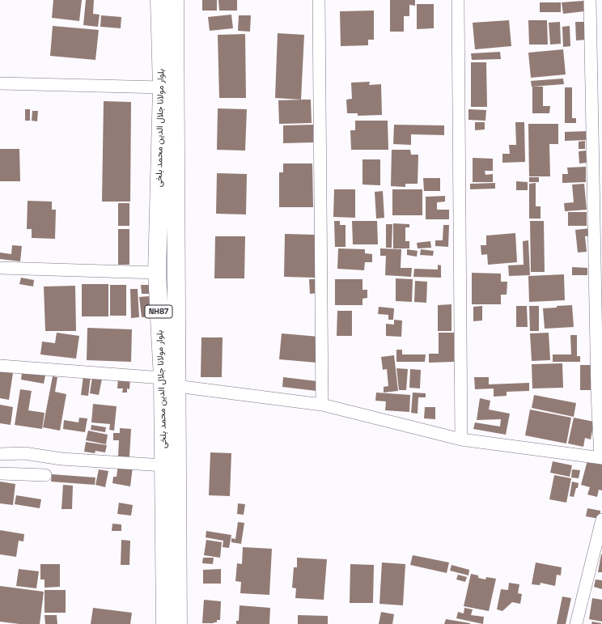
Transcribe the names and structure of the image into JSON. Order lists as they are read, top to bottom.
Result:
{
  "streets": {
    "main road": ["بلوار مولانا جلال الدین محمد بلخی", "NH87"]
  }
}
